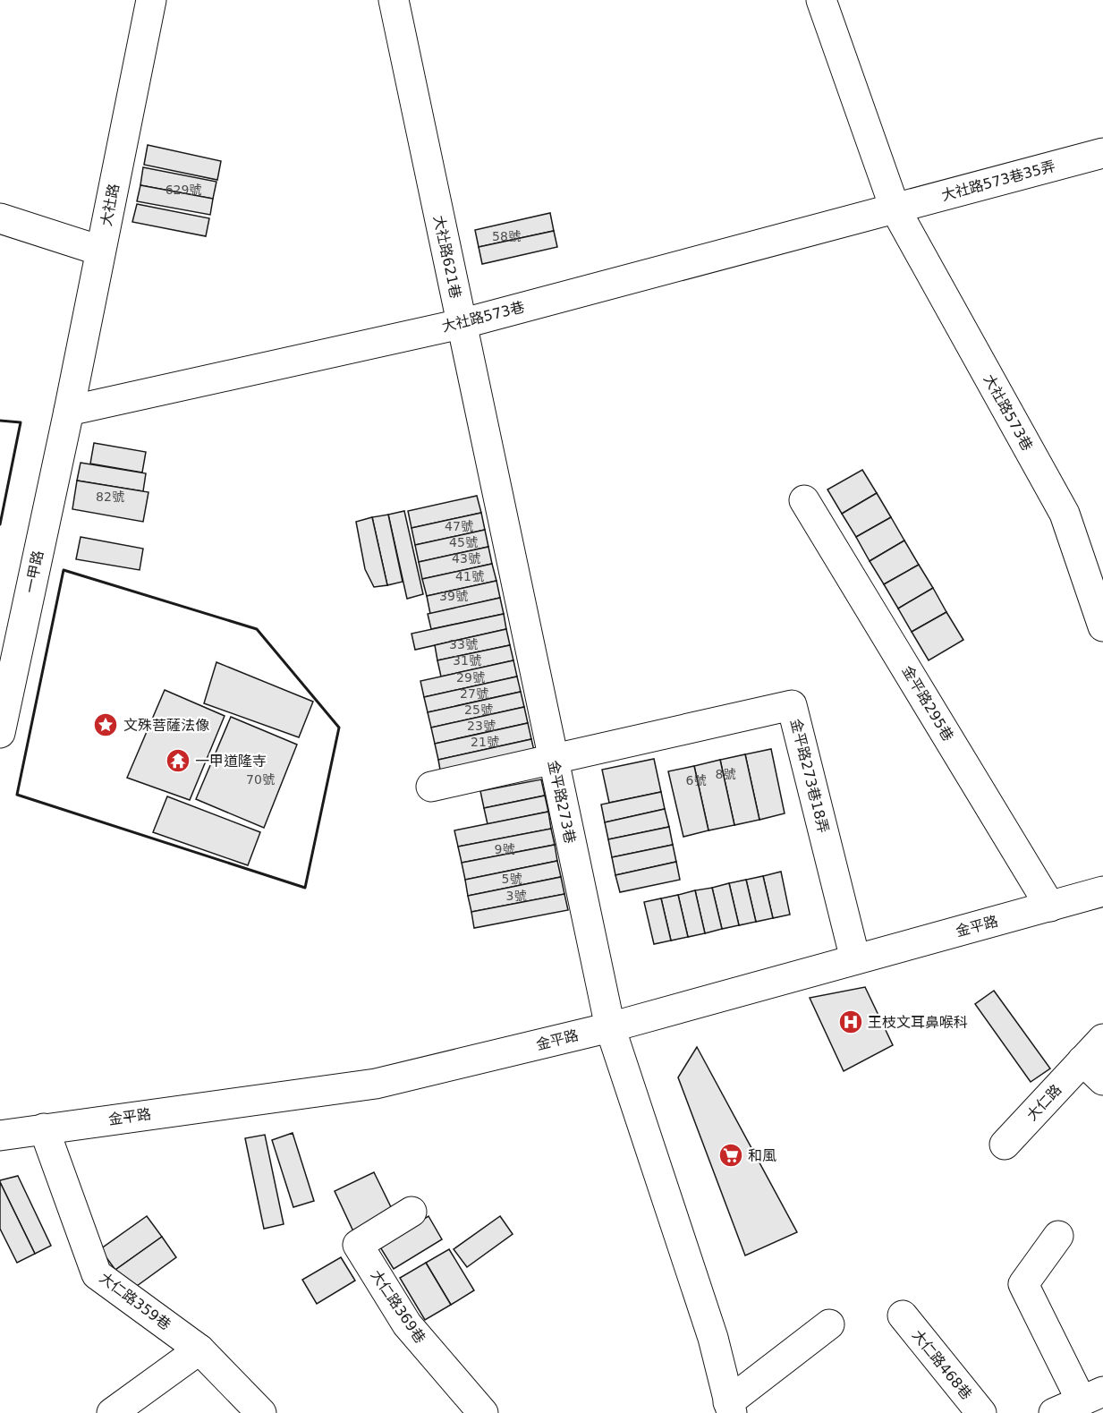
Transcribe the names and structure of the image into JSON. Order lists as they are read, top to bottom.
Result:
{
  "streets": {
    "street": [
      "大社路573巷35弄",
      "大社路",
      "大社路621巷",
      "大社路573巷",
      "一甲路",
      "金平路295巷",
      "金平路273巷18弄",
      "金平路273巷",
      "金平路",
      "大仁路",
      "大仁路359巷",
      "大仁路369巷",
      "大仁路468巷"
    ]
  },
  "crossings": [
    ["大社路573巷35弄", "大社路573巷"],
    ["大社路", "大社路573巷"],
    ["大社路", "一甲路"],
    ["大社路621巷", "大社路573巷"],
    ["大社路621巷", "金平路273巷"],
    ["大社路573巷", "一甲路"],
    ["金平路295巷", "金平路"],
    ["金平路273巷18弄", "金平路273巷"],
    ["金平路273巷18弄", "金平路"],
    ["金平路273巷", "金平路"],
    ["金平路", "大仁路359巷"]
  ],
  "places": {
    "place": ["文殊菩薩法像"],
    "temple": ["一甲道隆寺"],
    "hospital": ["王枝文耳鼻喉科"],
    "supermarket": ["和風"]
  },
  "house_numbers": [
    "629號",
    "58號",
    "82號",
    "47號",
    "45號",
    "43號",
    "41號",
    "39號",
    "33號",
    "31號",
    "29號",
    "27號",
    "25號",
    "23號",
    "21號",
    "8號",
    "70號",
    "6號",
    "9號",
    "5號",
    "3號"
  ]
}
